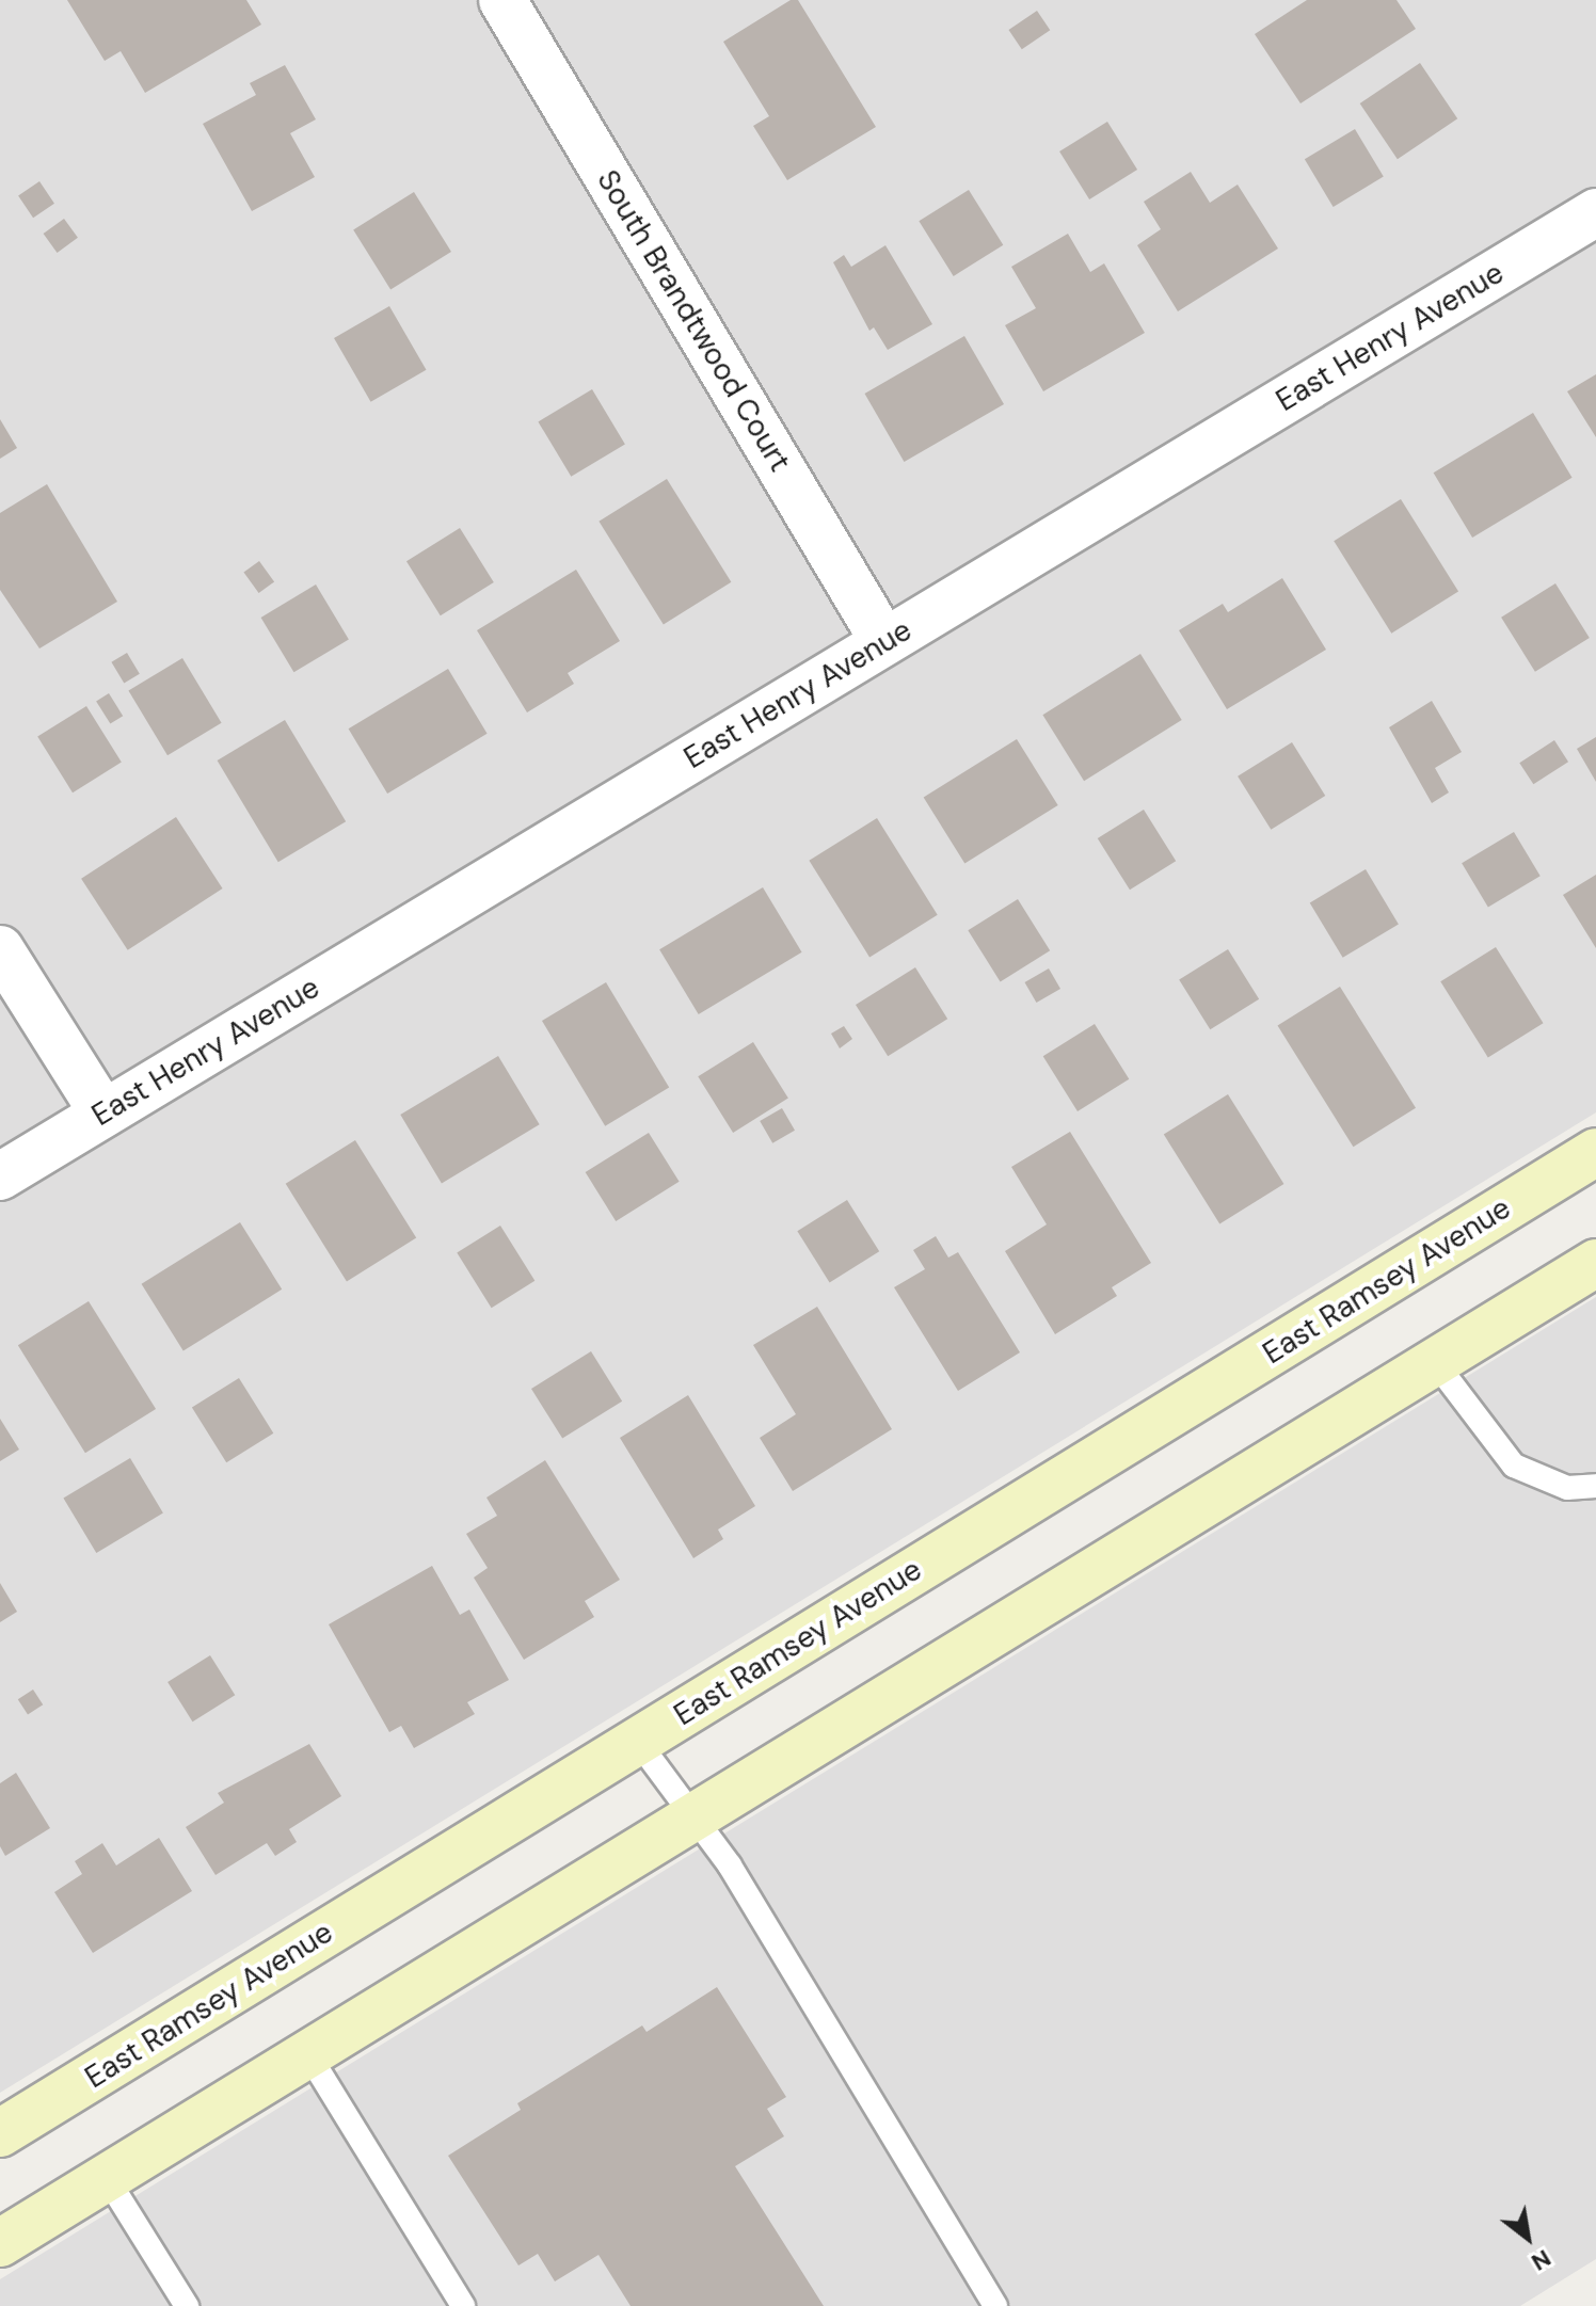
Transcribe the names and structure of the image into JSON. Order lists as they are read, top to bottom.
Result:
{
  "streets": {
    "street": ["South Brandtwood Court", "East Henry Avenue", "East Ramsey Avenue"]
  },
  "crossings": [
    ["South Brandtwood Court", "East Henry Avenue"]
  ],
  "north": "bottom right"
}
